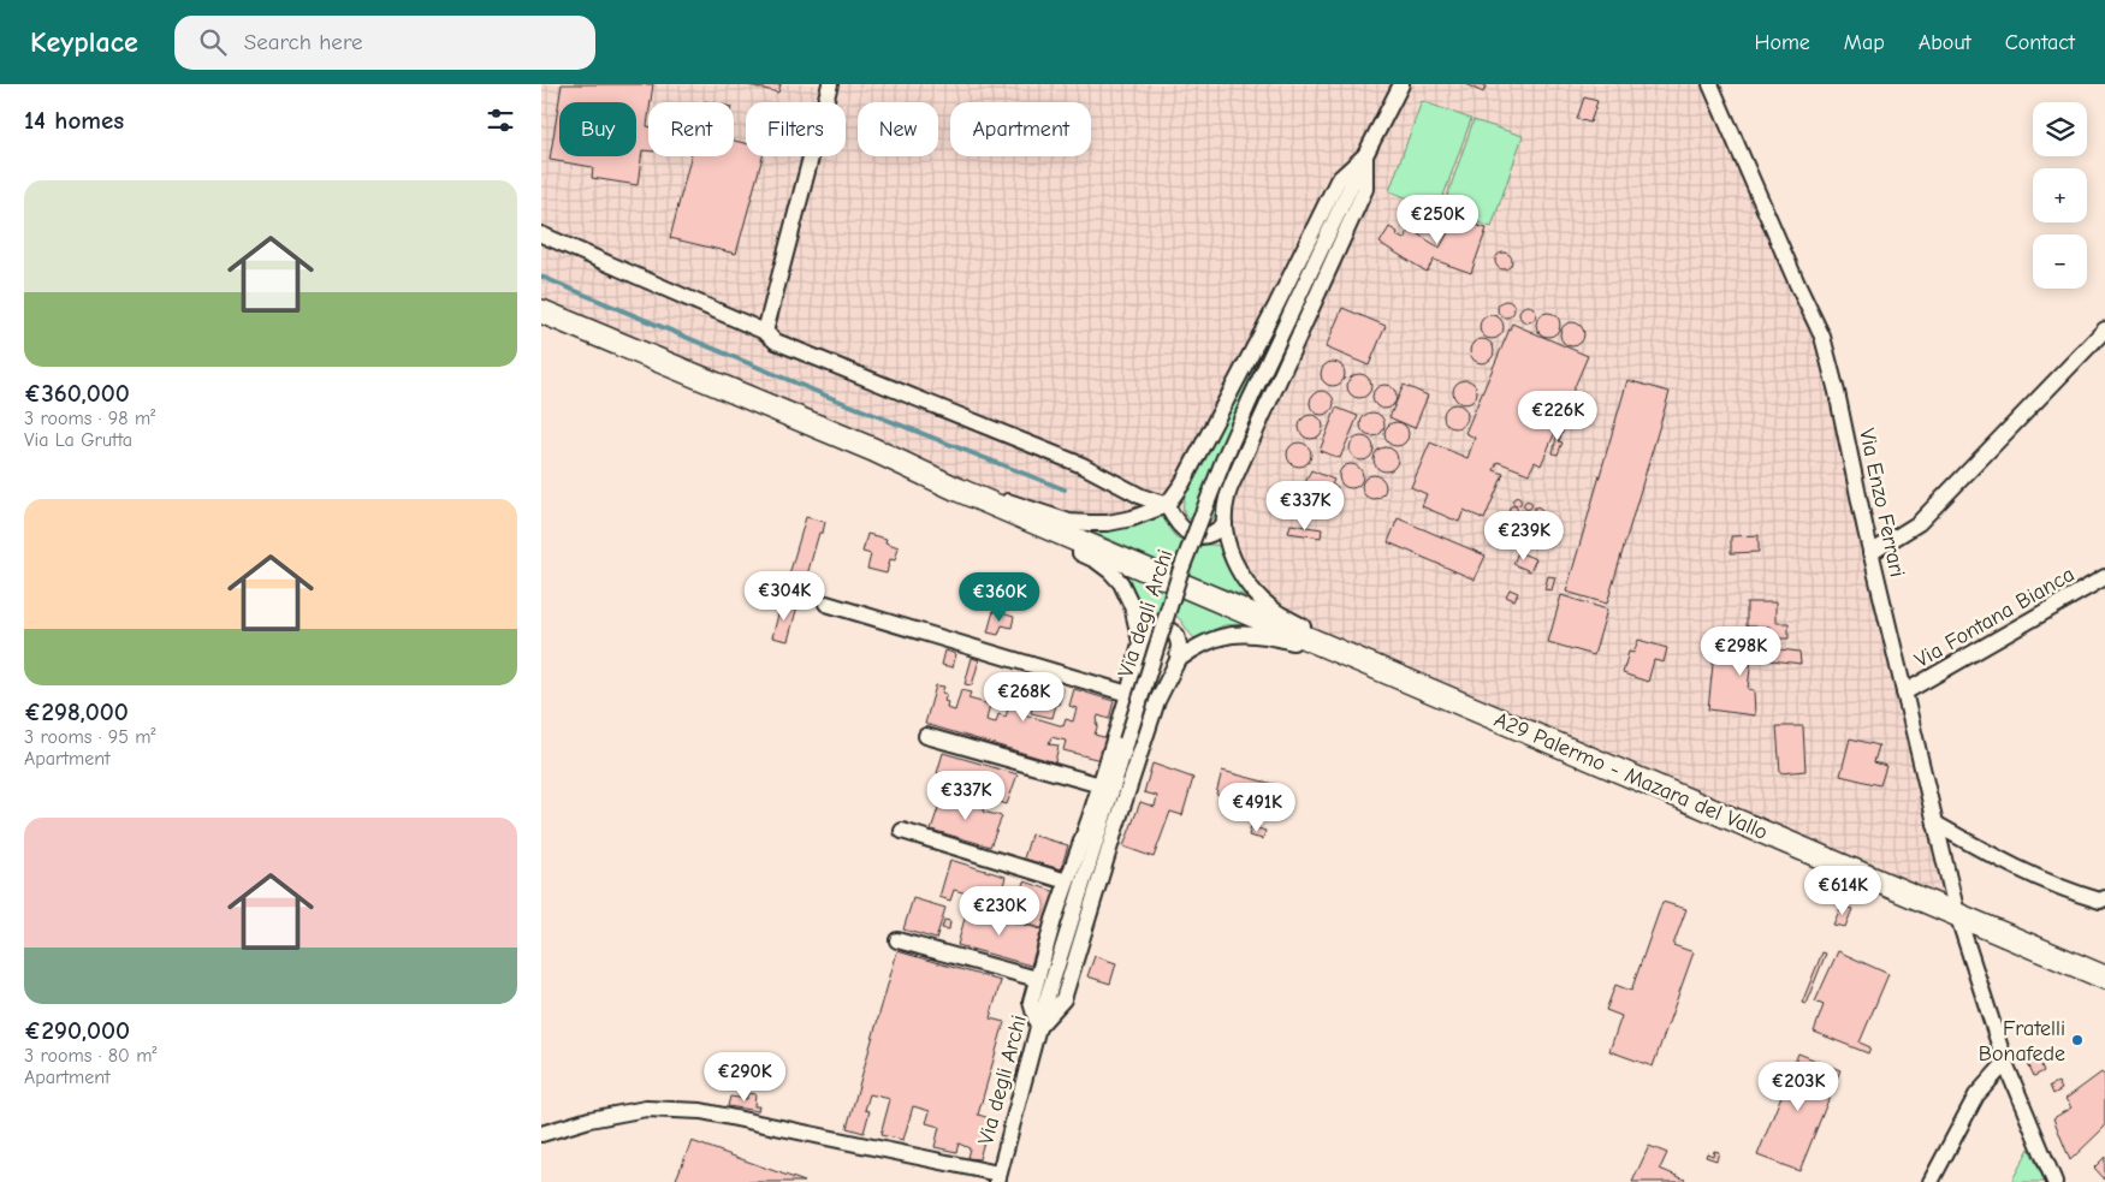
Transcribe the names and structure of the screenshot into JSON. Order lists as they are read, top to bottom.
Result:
{
  "streets": {
    "main road": ["A29 Palermo - Mazara del Vallo"],
    "street": ["Via Enzo Ferrari", "Via degli Archi", "Via Fontana Bianca"]
  },
  "crossings": [
    ["Via Enzo Ferrari", "Via Fontana Bianca"],
    ["Via Enzo Ferrari", "A29 Palermo - Mazara del Vallo"]
  ],
  "places": ["Fratelli Bonafede"],
  "page": {
    "header": "Keyplace",
    "search": "Search here",
    "nav": [
      "Home",
      "Map",
      "About",
      "Contact"
    ],
    "heading": "14 homes",
    "map_buttons": ["+", "−"],
    "chip": [
      "Buy",
      "Rent",
      "Filters",
      "New",
      "Apartment"
    ],
    "list": [
      {
        "name": "€360,000",
        "note": "3 rooms · 98 m² · Via La Grutta"
      },
      {
        "name": "€298,000",
        "note": "3 rooms · 95 m² · Apartment"
      },
      {
        "name": "€290,000",
        "note": "3 rooms · 80 m² · Apartment"
      }
    ],
    "price": [
      "€250K",
      "€226K",
      "€337K",
      "€239K",
      "€304K",
      "€360K",
      "€298K",
      "€268K",
      "€337K",
      "€491K",
      "€614K",
      "€230K",
      "€290K",
      "€203K"
    ]
  }
}
